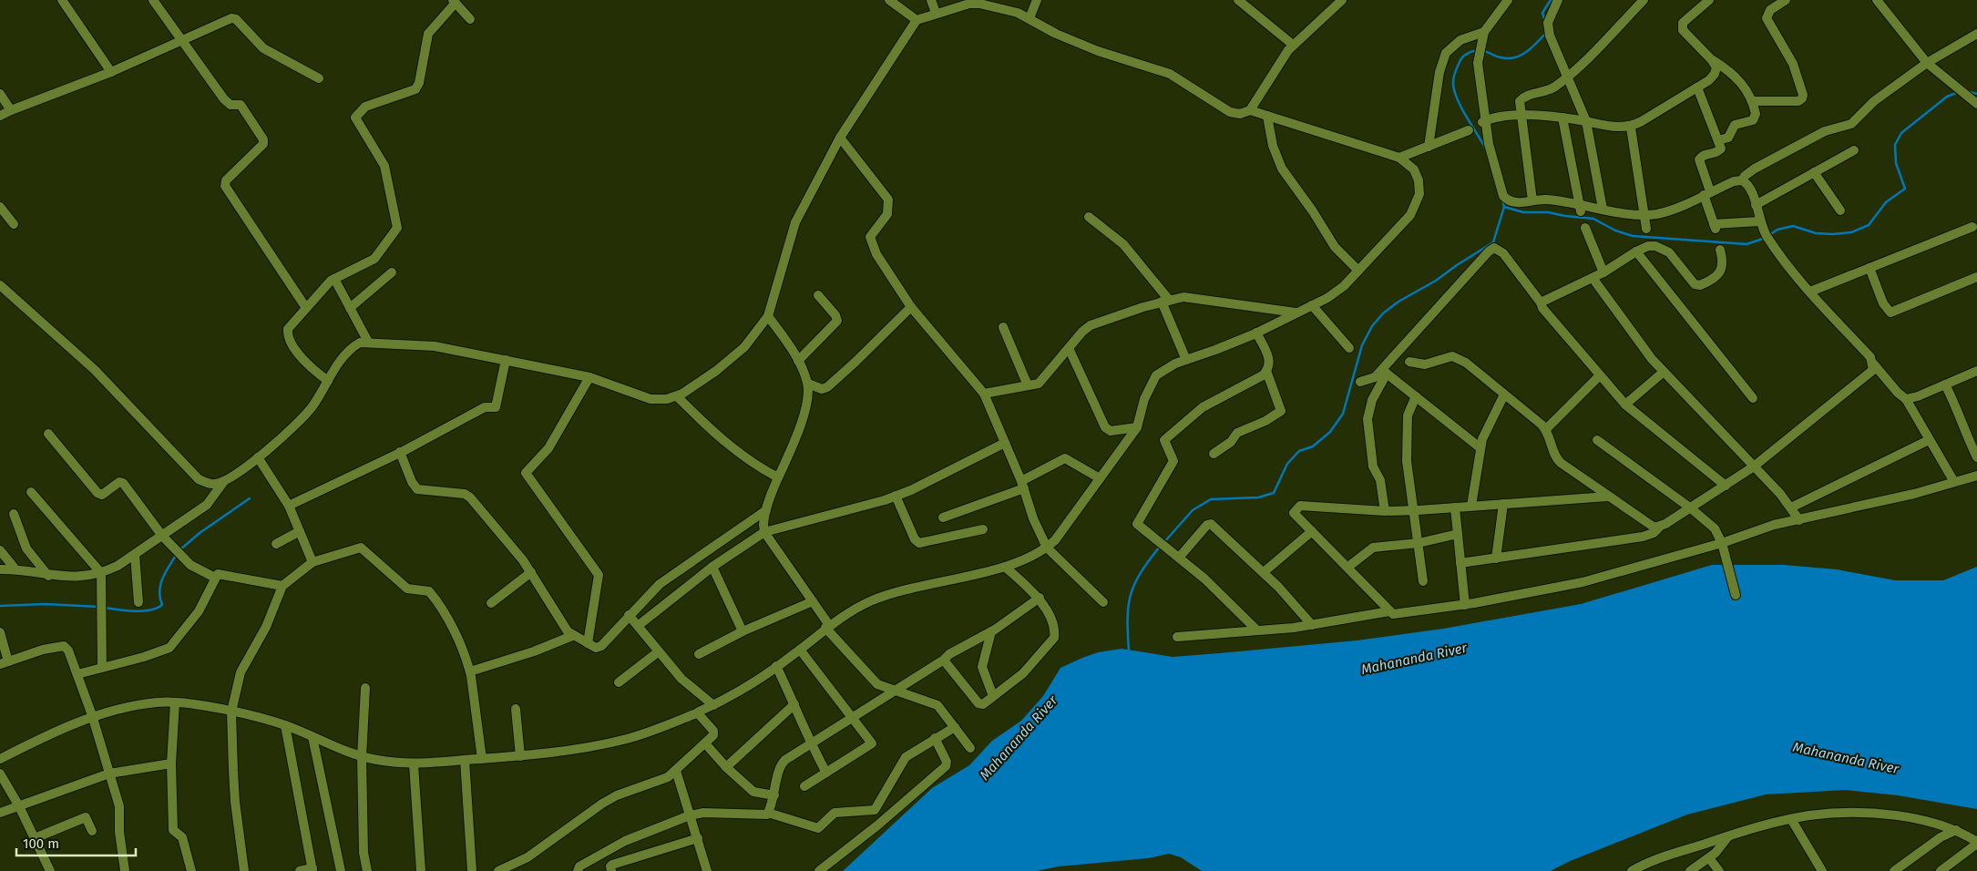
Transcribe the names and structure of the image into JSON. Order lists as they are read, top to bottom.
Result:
{
  "water": ["Mahananda River"],
  "scale_bar": "100 m"
}
